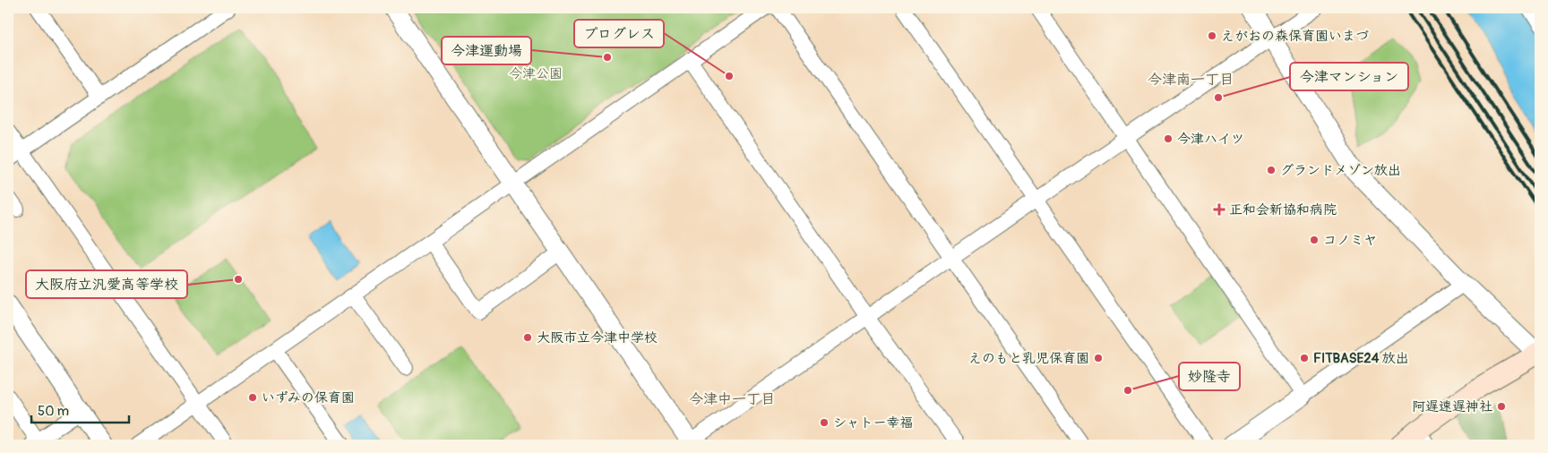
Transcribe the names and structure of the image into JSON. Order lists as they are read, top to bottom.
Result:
{
  "districts": ["今津南一丁目", "今津中一丁目"],
  "parks": ["今津公園"],
  "places": {
    "other": [
      "えがおの森保育園いまづ",
      "今津運動場",
      "プログレス",
      "今津マンション",
      "今津ハイツ",
      "グランドメゾン放出",
      "コノミヤ",
      "大阪府立汎愛高等学校",
      "大阪市立今津中学校",
      "えのもと乳児保育園",
      "FITBASE24 放出",
      "妙隆寺",
      "いずみの保育園",
      "阿遅速遅神社",
      "シャトー幸福"
    ],
    "health": ["正和会新協和病院"]
  },
  "scale_bar": "50 m"
}
